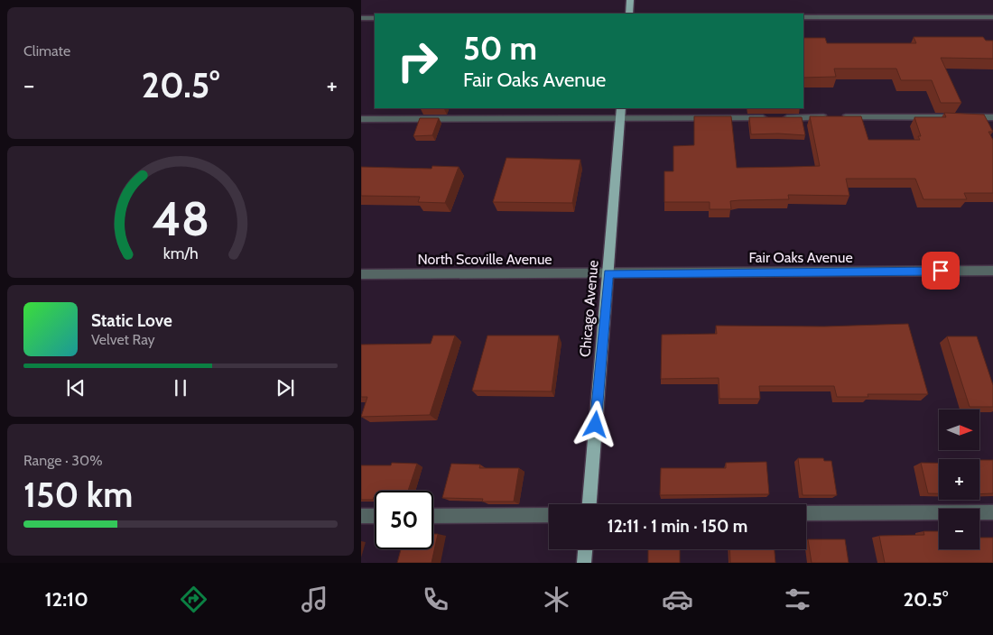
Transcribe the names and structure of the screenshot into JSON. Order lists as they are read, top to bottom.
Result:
{
  "streets": {
    "main road": ["Chicago Avenue"],
    "street": ["Fair Oaks Avenue", "North Scoville Avenue"]
  },
  "crossings": [
    ["Fair Oaks Avenue", "North Scoville Avenue"],
    ["Fair Oaks Avenue", "Chicago Avenue"],
    ["North Scoville Avenue", "Chicago Avenue"]
  ],
  "north": "right",
  "page": {
    "tile": [
      "Climate",
      ["Range · 30%", "150 km"]
    ],
    "turn": ["50 m", "Fair Oaks Avenue"],
    "heat": ["−", "20.5°", "+"],
    "song": ["Static Love", "Velvet Ray"],
    "map_buttons": ["+", "−"],
    "limit": "50",
    "trip": "12:11 · 1 min · 150 m",
    "tabs": ["12:10", "20.5°"],
    "gauge": ["48", "km/h"]
  }
}
